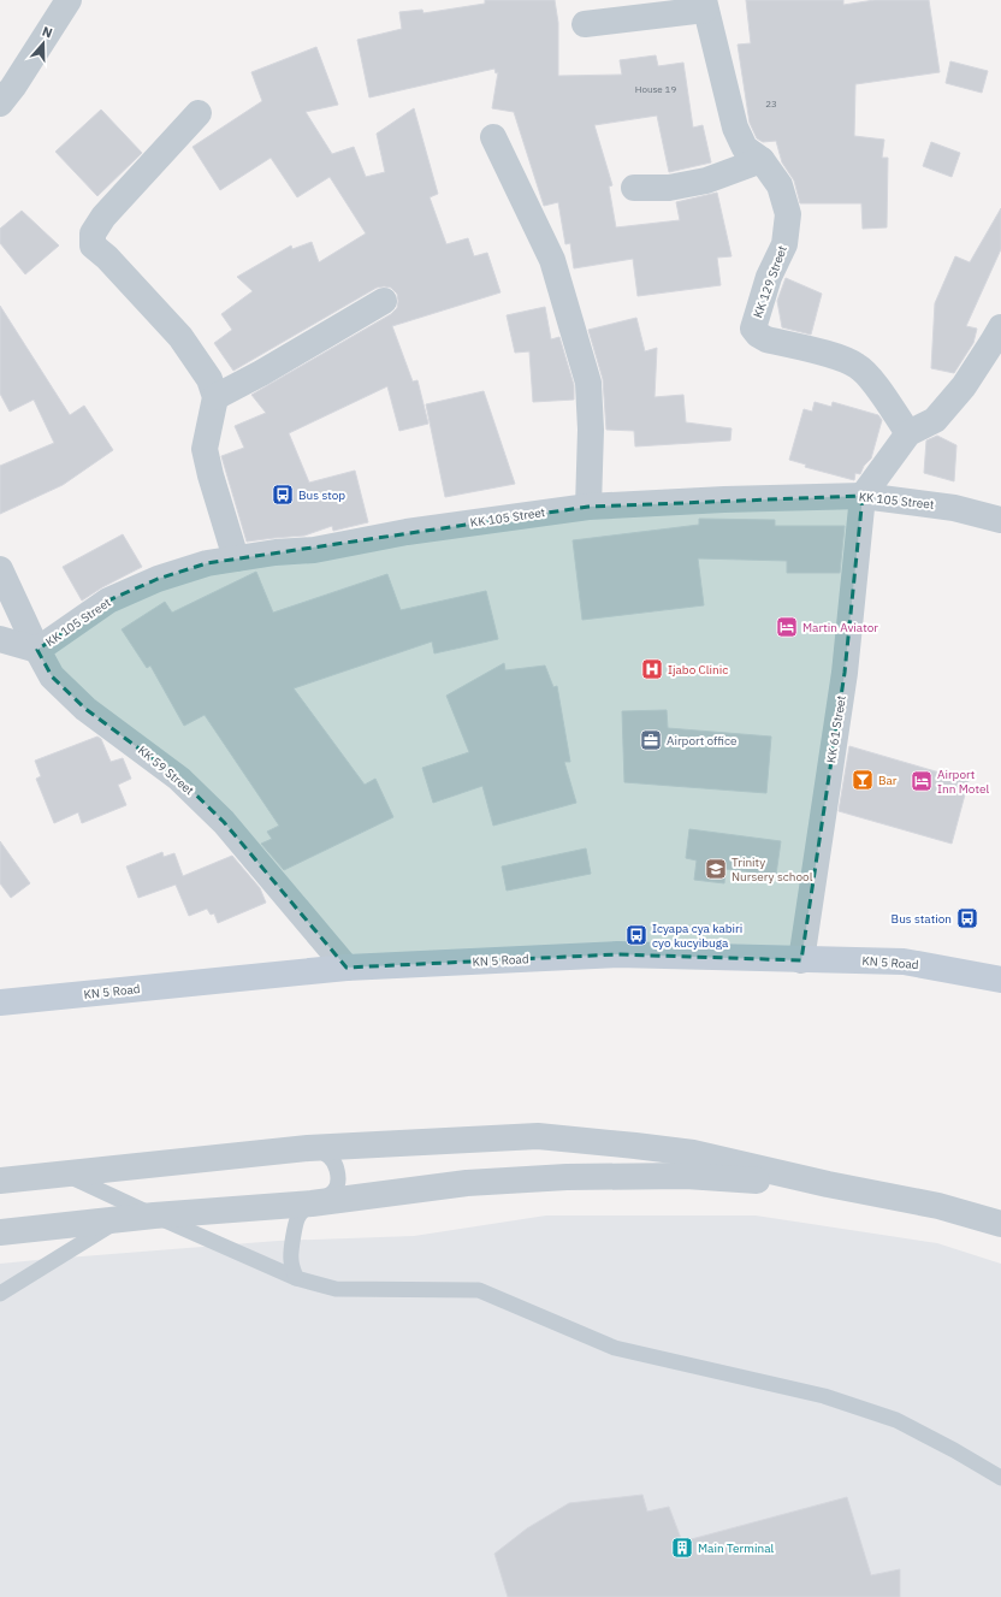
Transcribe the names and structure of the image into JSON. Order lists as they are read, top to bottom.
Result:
{
  "streets": {
    "main road": ["KN 5 Road"],
    "street": [
      "KK 129 Street",
      "KK 105 Street",
      "KK 61 Street",
      "KK 59 Street"
    ]
  },
  "crossings": [
    ["KK 105 Street", "KK 61 Street"],
    ["KK 105 Street", "KK 59 Street"],
    ["KK 61 Street", "KN 5 Road"],
    ["KK 59 Street", "KN 5 Road"]
  ],
  "places": {
    "bus stop": ["Bus stop", "Bus station", "Icyapa cya kabiri cyo kucyibuga"],
    "hotel": ["Martin Aviator", "Airport Inn Motel"],
    "hospital": ["Ijabo Clinic"],
    "office": ["Airport office"],
    "bar": ["Bar"],
    "school or university": ["Trinity Nursery school"],
    "building": ["Main Terminal"]
  },
  "house_numbers": ["House 19", "23"],
  "north": "top"
}
